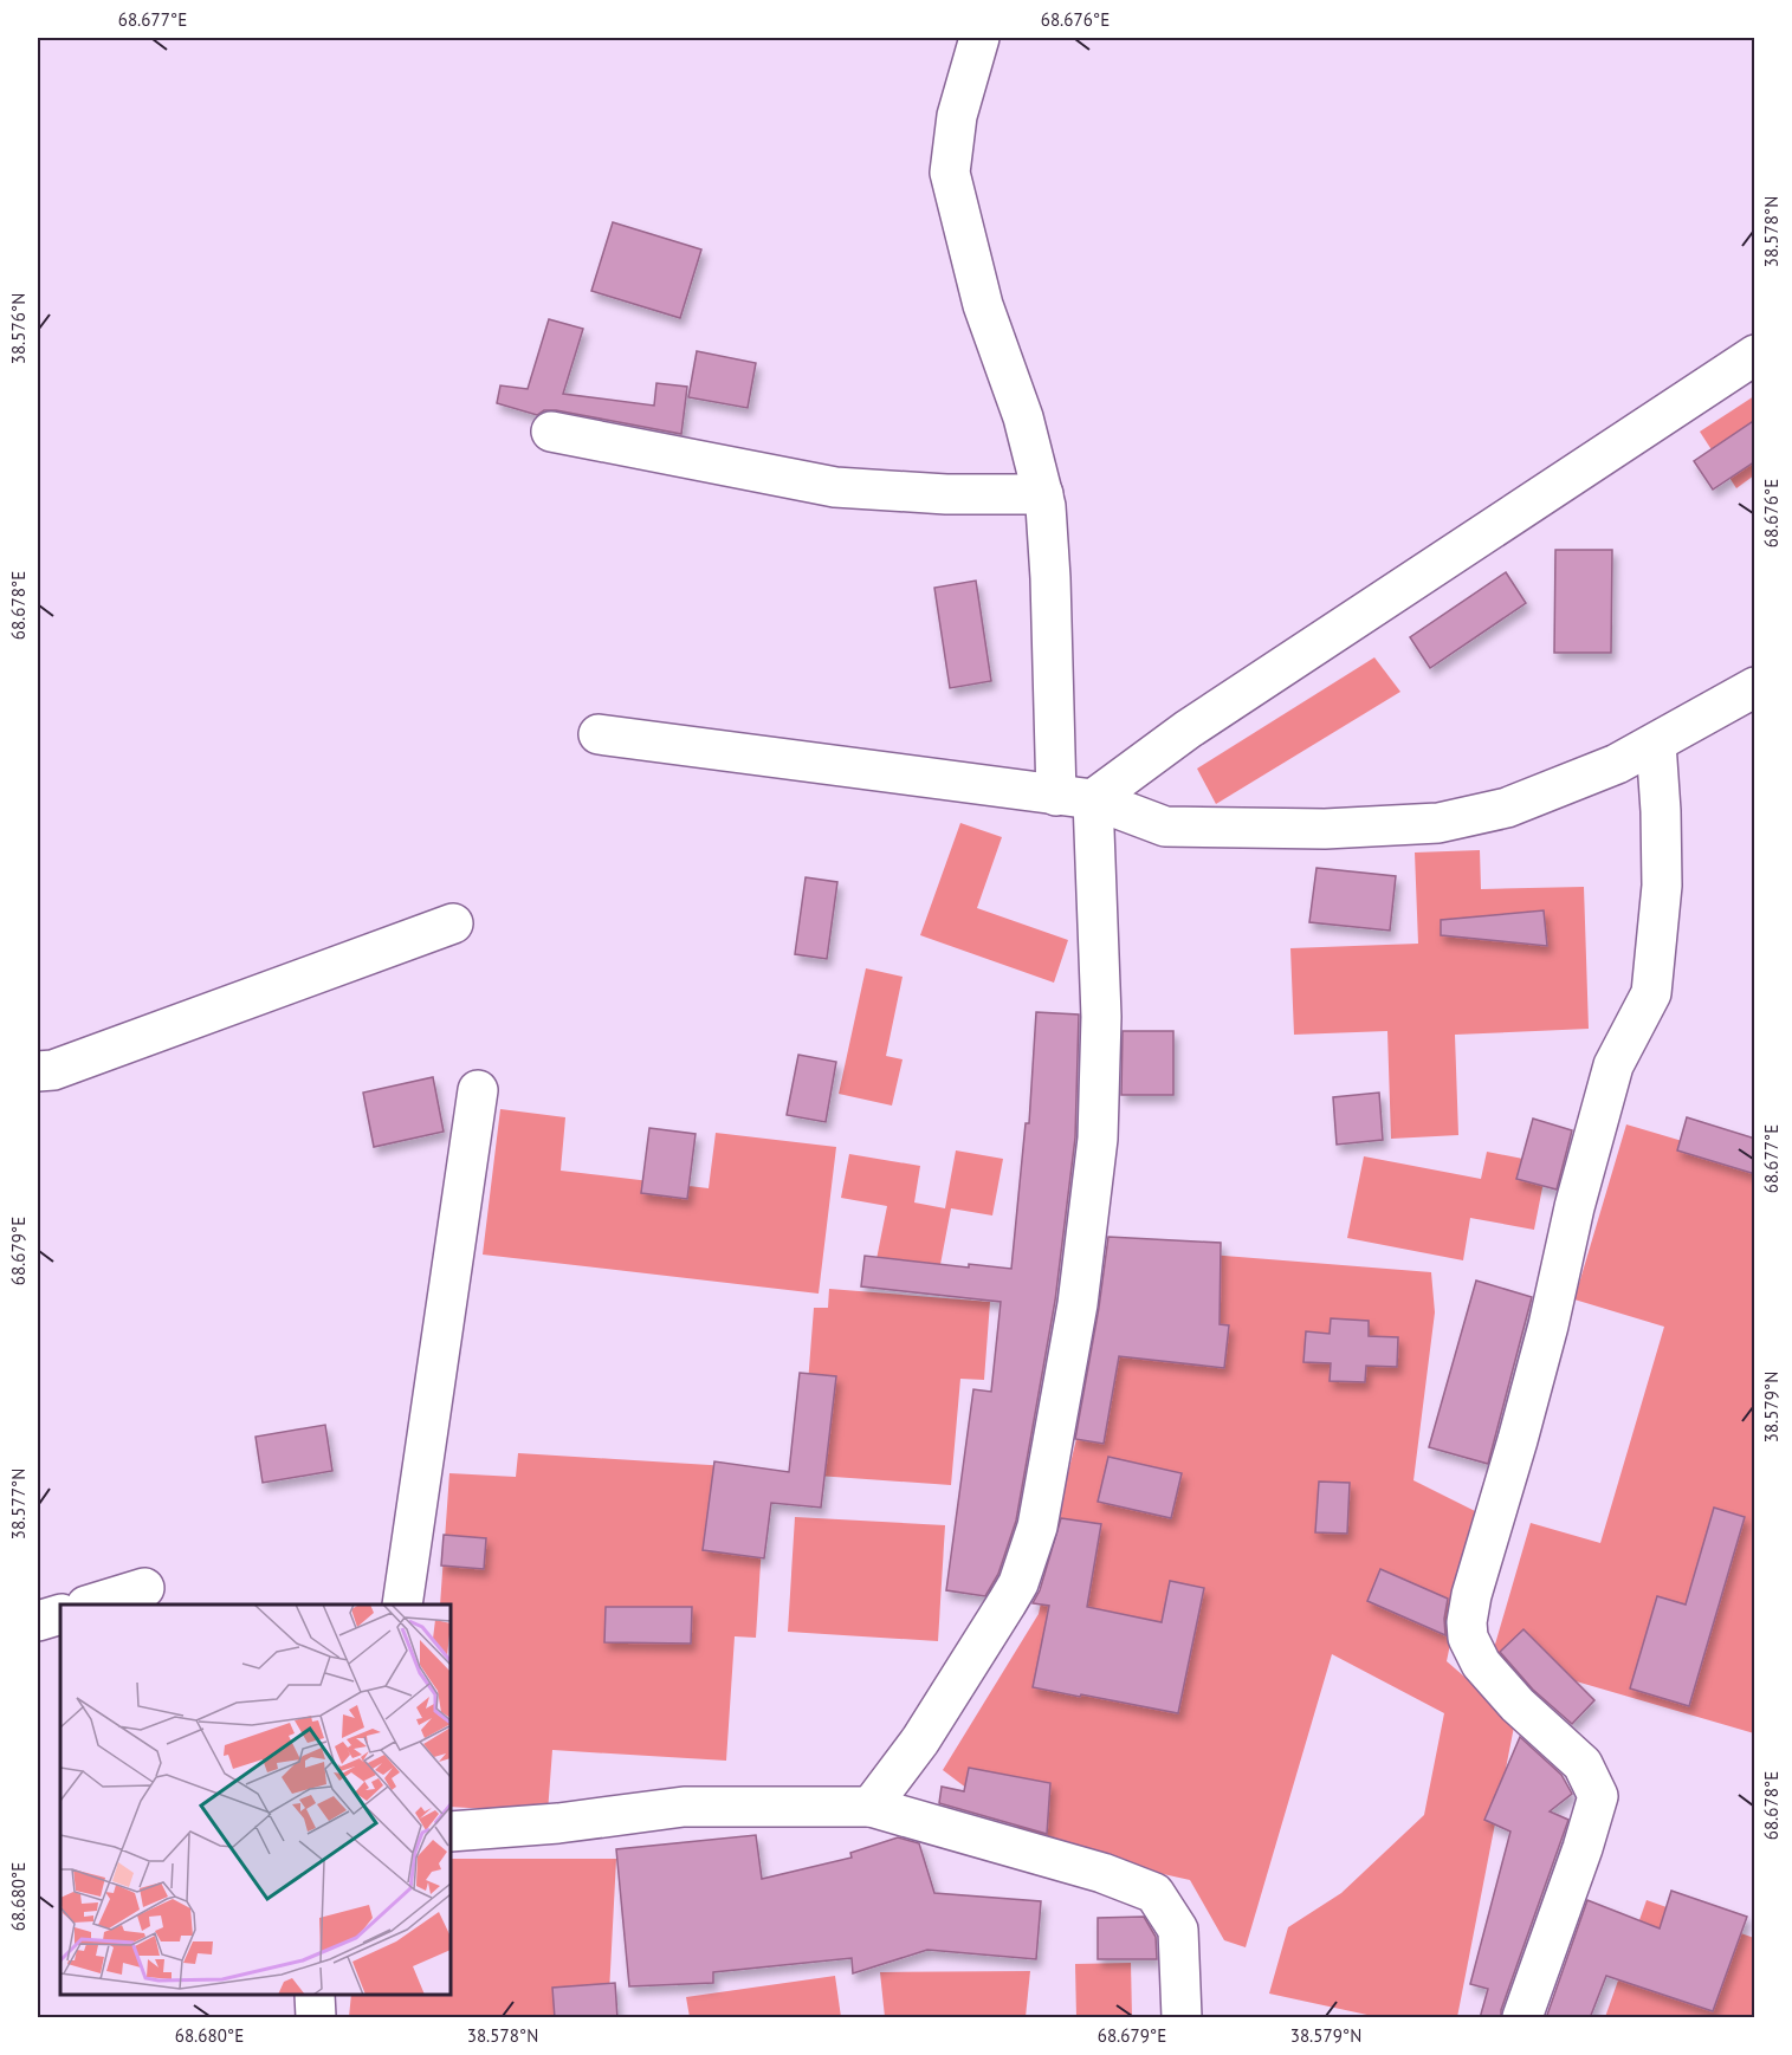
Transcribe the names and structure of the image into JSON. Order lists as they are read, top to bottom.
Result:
{
  "coordinates": [
    "68.677°E",
    "68.676°E",
    "38.578°N",
    "38.576°N",
    "68.678°E",
    "68.679°E",
    "38.579°N",
    "38.577°N",
    "68.680°E"
  ]
}
